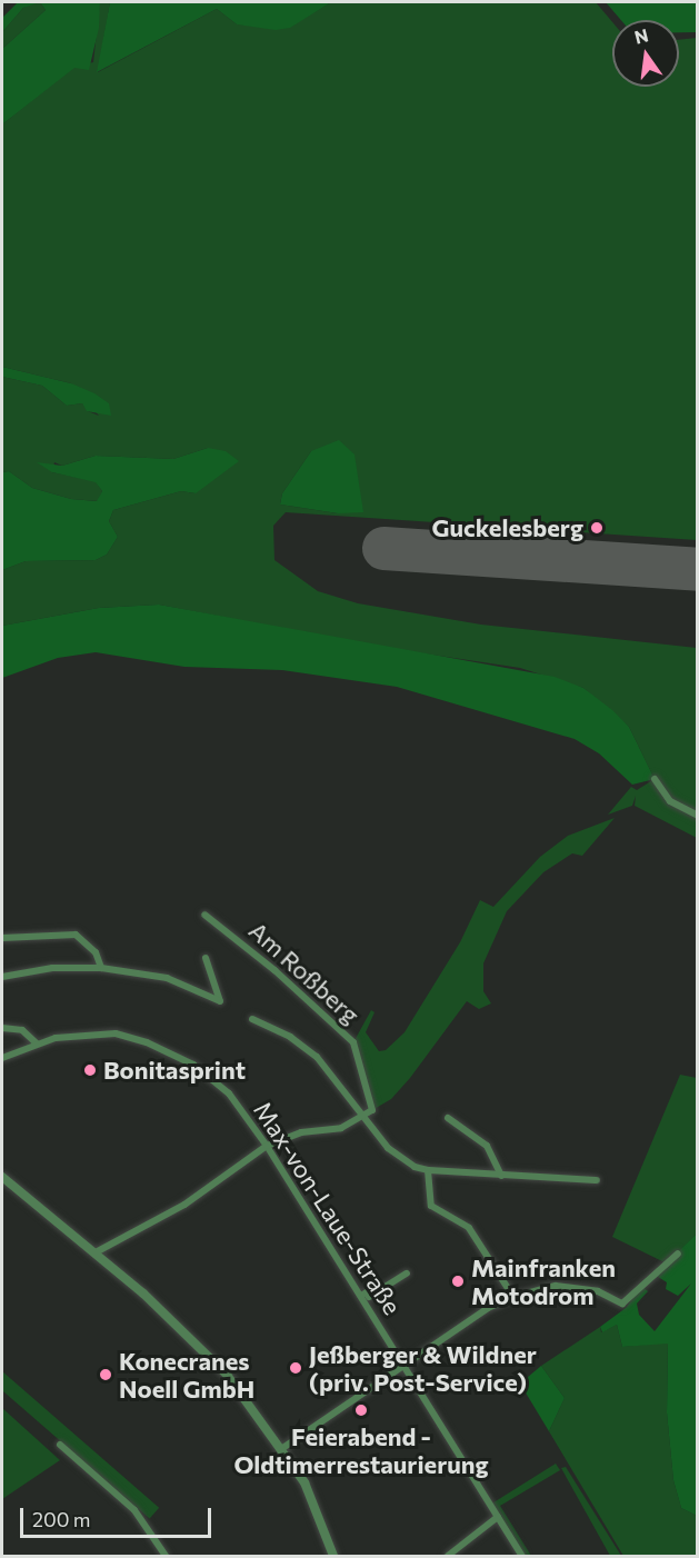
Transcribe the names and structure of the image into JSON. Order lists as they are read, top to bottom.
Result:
{
  "streets": {
    "street": ["Am Roßberg", "Max-von-Laue-Straße"]
  },
  "places": [
    "Guckelesberg",
    "Bonitasprint",
    "Mainfranken Motodrom",
    "Jeßberger & Wildner (priv. Post-Service)",
    "Konecranes Noell GmbH",
    "Feierabend - Oldtimerrestaurierung"
  ],
  "scale_bar": "200 m",
  "north": "top"
}
